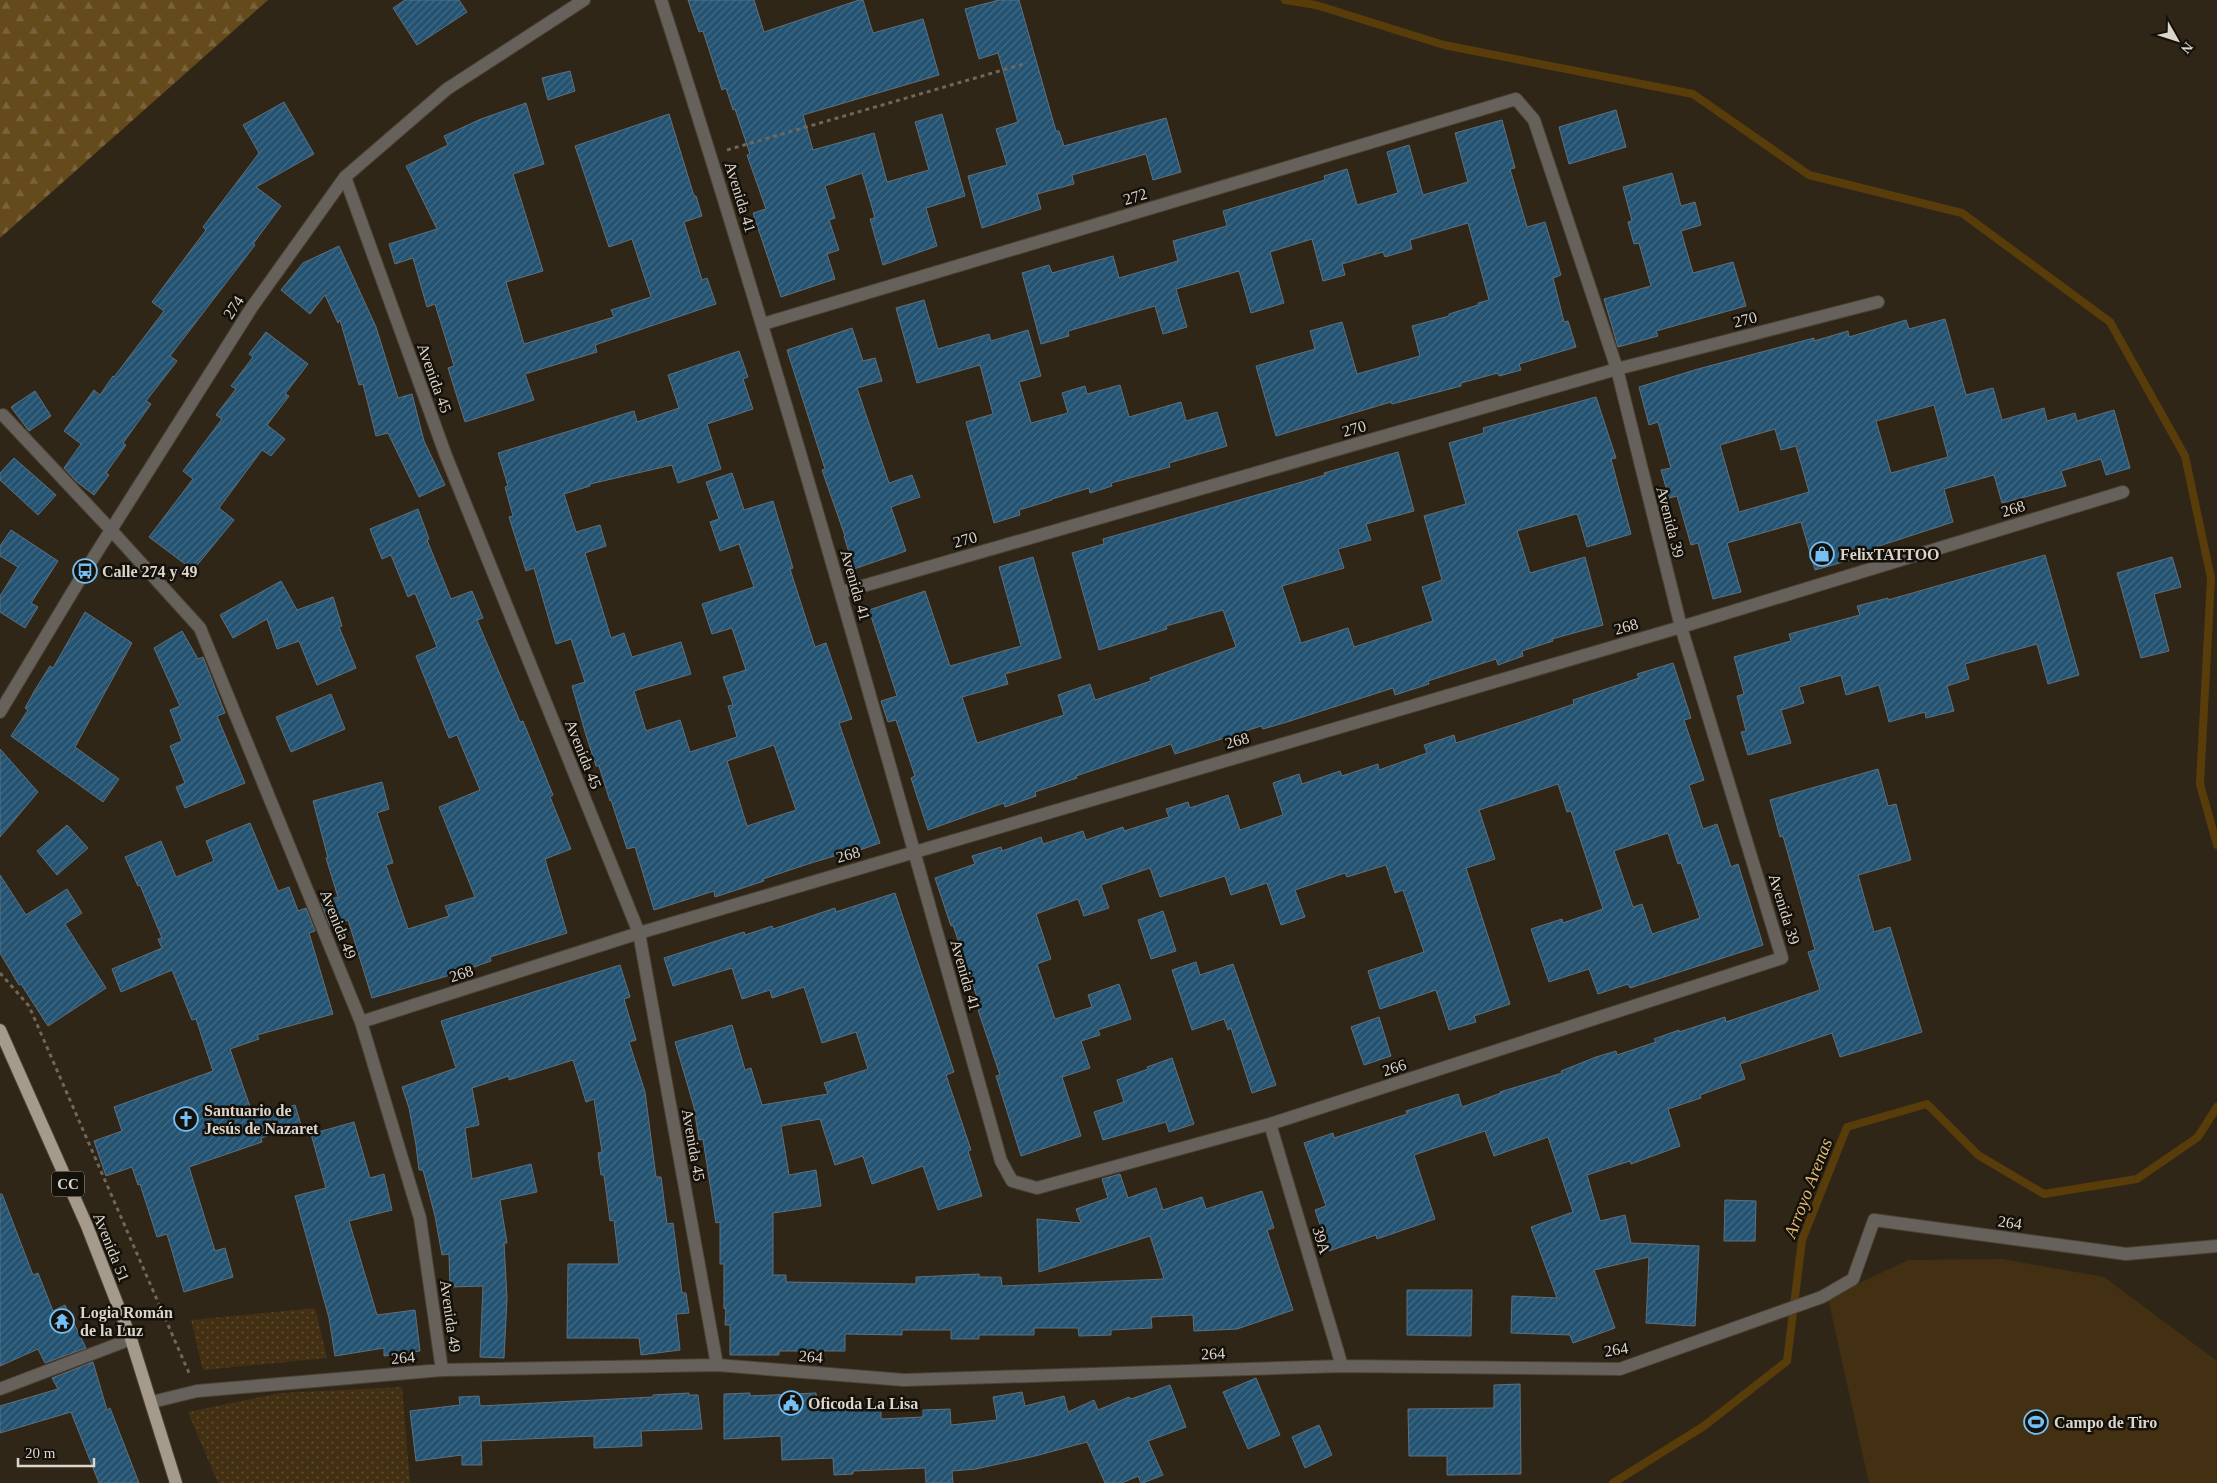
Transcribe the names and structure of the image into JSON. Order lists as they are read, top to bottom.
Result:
{
  "streets": {
    "main road": ["CC", "Avenida 51"],
    "street": [
      "272",
      "Avenida 41",
      "274",
      "270",
      "Avenida 45",
      "268",
      "Avenida 39",
      "Avenida 49",
      "266",
      "264",
      "39A"
    ]
  },
  "crossings": [
    ["272", "Avenida 41"],
    ["272", "Avenida 39"],
    ["Avenida 41", "270"],
    ["Avenida 41", "268"],
    ["Avenida 41", "266"],
    ["274", "Avenida 45"],
    ["274", "Avenida 49"],
    ["270", "Avenida 39"],
    ["Avenida 45", "268"],
    ["Avenida 45", "264"],
    ["268", "Avenida 39"],
    ["268", "Avenida 49"],
    ["Avenida 39", "266"],
    ["Avenida 49", "264"],
    ["266", "39A"],
    ["264", "39A"],
    ["264", "Avenida 51"]
  ],
  "water": ["Arroyo Arenas"],
  "places": {
    "shop": ["FelixTATTOO"],
    "bus stop": ["Calle 274 y 49"],
    "church": ["Santuario de Jesús de Nazaret"],
    "temple": ["Logia Román de la Luz"],
    "public building": ["Oficoda La Lisa"],
    "sports": ["Campo de Tiro"]
  },
  "scale_bar": "20 m",
  "north": "bottom right"
}
